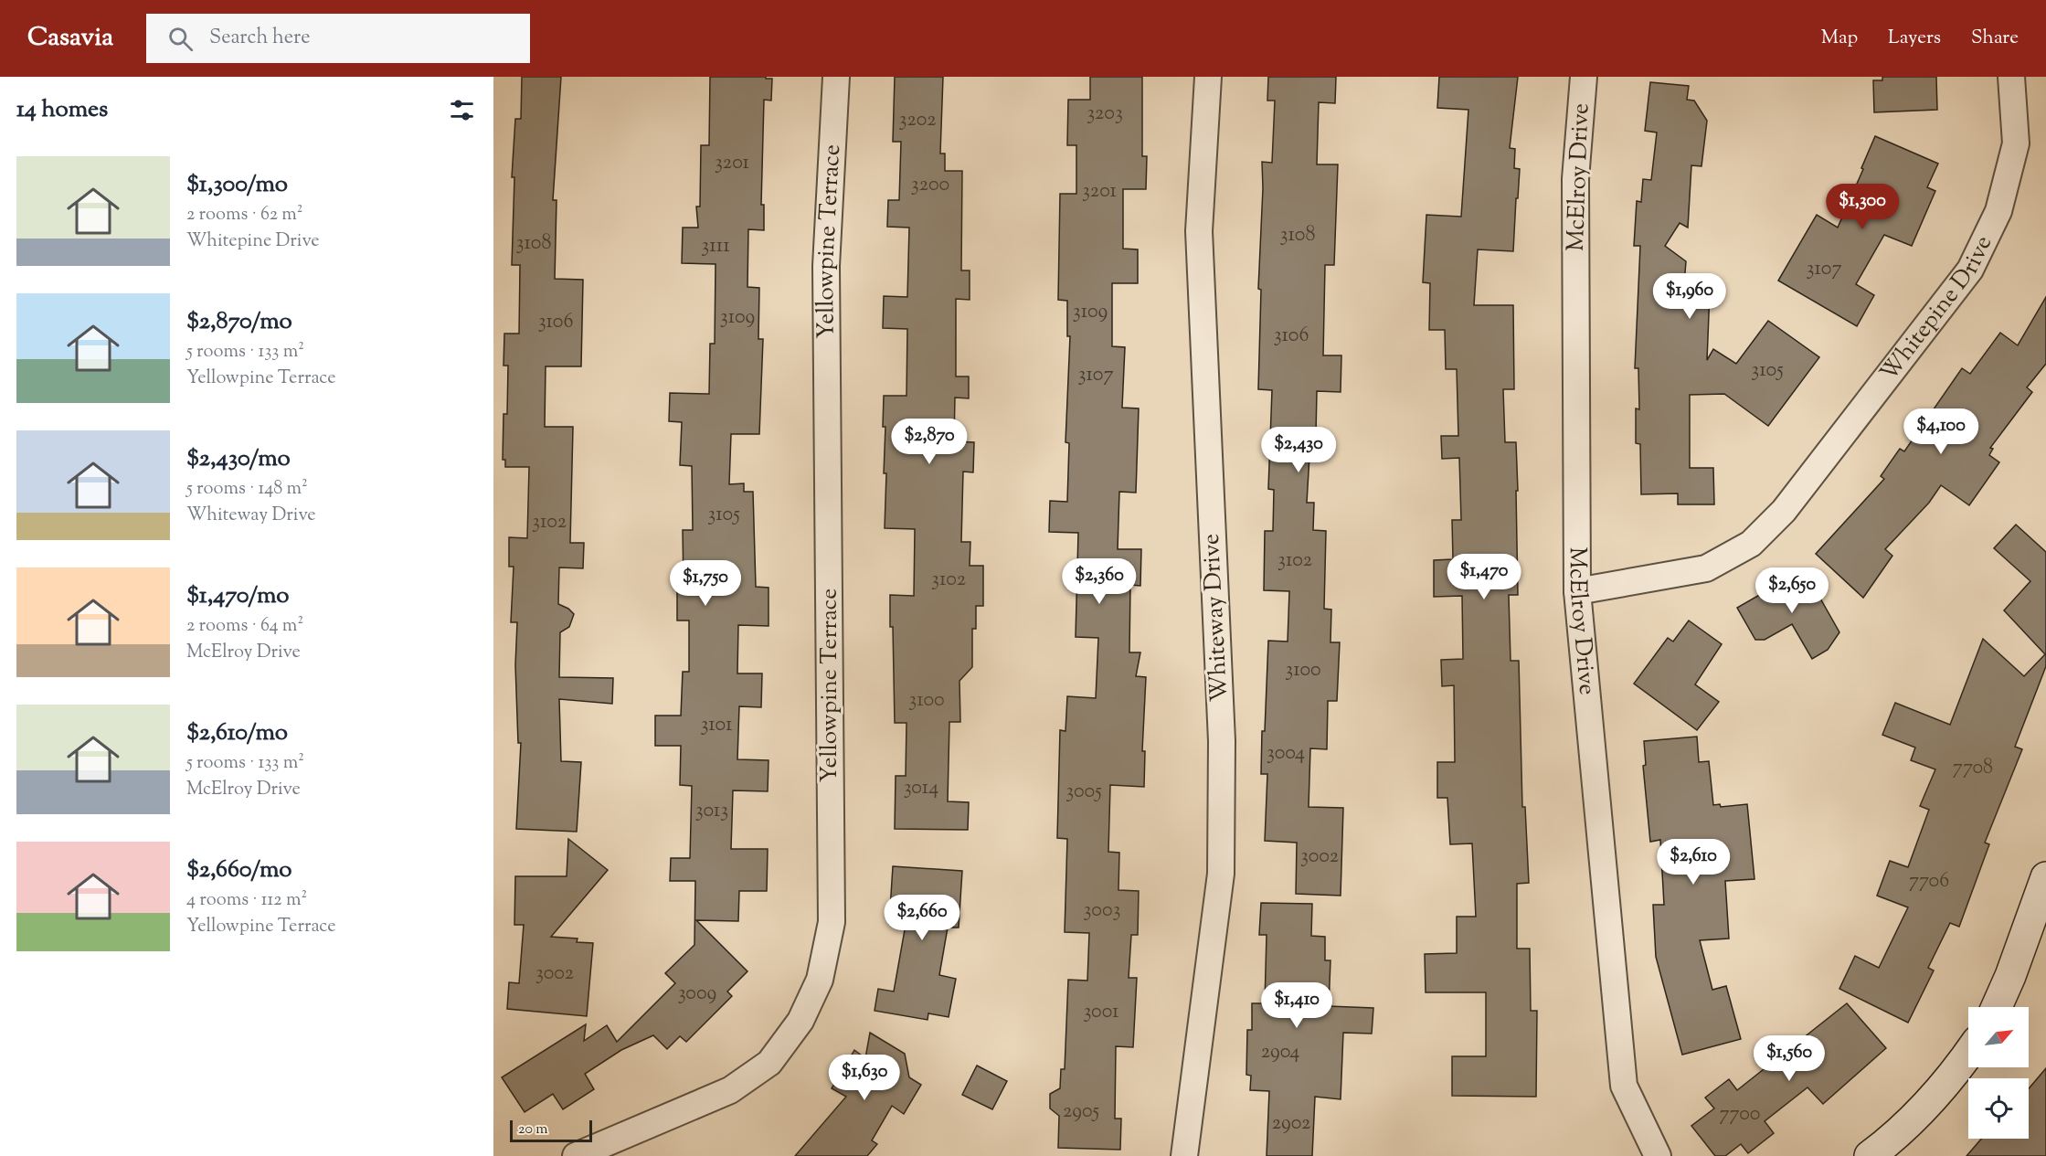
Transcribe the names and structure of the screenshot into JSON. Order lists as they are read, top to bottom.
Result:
{
  "streets": {
    "street": [
      "McElroy Drive",
      "Yellowpine Terrace",
      "Whitepine Drive",
      "Whiteway Drive"
    ]
  },
  "crossings": [
    ["McElroy Drive", "Whitepine Drive"]
  ],
  "house_numbers": [
    "3203",
    "3202",
    "3201",
    "3200",
    "3201",
    "3108",
    "3108",
    "3111",
    "3107",
    "3109",
    "3109",
    "3106",
    "3106",
    "3105",
    "3107",
    "3105",
    "3102",
    "3102",
    "3102",
    "3100",
    "3100",
    "3101",
    "3004",
    "7708",
    "3014",
    "3005",
    "3013",
    "3002",
    "7706",
    "3003",
    "3002",
    "3009",
    "3001",
    "2904",
    "2905",
    "7700",
    "2902"
  ],
  "scale_bar": "20 m",
  "north": "top right",
  "page": {
    "header": "Casavia",
    "search": "Search here",
    "nav": ["Map", "Layers", "Share"],
    "heading": "14 homes",
    "list": [
      {
        "name": "$1,300/mo",
        "note": "2 rooms · 62 m² · Whitepine Drive"
      },
      {
        "name": "$2,870/mo",
        "note": "5 rooms · 133 m² · Yellowpine Terrace"
      },
      {
        "name": "$2,430/mo",
        "note": "5 rooms · 148 m² · Whiteway Drive"
      },
      {
        "name": "$1,470/mo",
        "note": "2 rooms · 64 m² · McElroy Drive"
      },
      {
        "name": "$2,610/mo",
        "note": "5 rooms · 133 m² · McElroy Drive"
      },
      {
        "name": "$2,660/mo",
        "note": "4 rooms · 112 m² · Yellowpine Terrace"
      }
    ],
    "price": [
      "$1,300",
      "$1,960",
      "$4,100",
      "$2,870",
      "$2,430",
      "$1,470",
      "$2,360",
      "$1,750",
      "$2,650",
      "$2,610",
      "$2,660",
      "$1,410",
      "$1,560",
      "$1,630"
    ],
    "scale": "20 m"
  }
}
